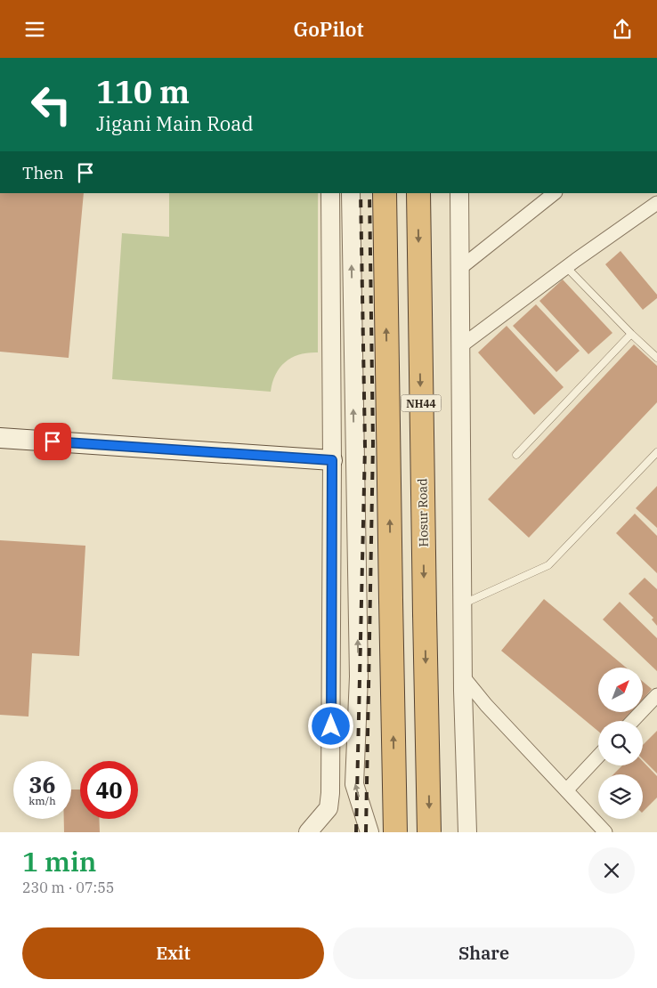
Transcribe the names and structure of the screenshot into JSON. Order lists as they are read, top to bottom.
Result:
{
  "streets": {
    "highway": ["NH44", "Hosur Road"]
  },
  "north": "top right",
  "page": {
    "header": "GoPilot",
    "turn": ["110 m", "Jigani Main Road"],
    "then": "Then",
    "speed": "36 km/h",
    "limit": "40",
    "heading": ["1 min", "230 m · 07:55"],
    "buttons": ["Exit", "Share"]
  }
}
